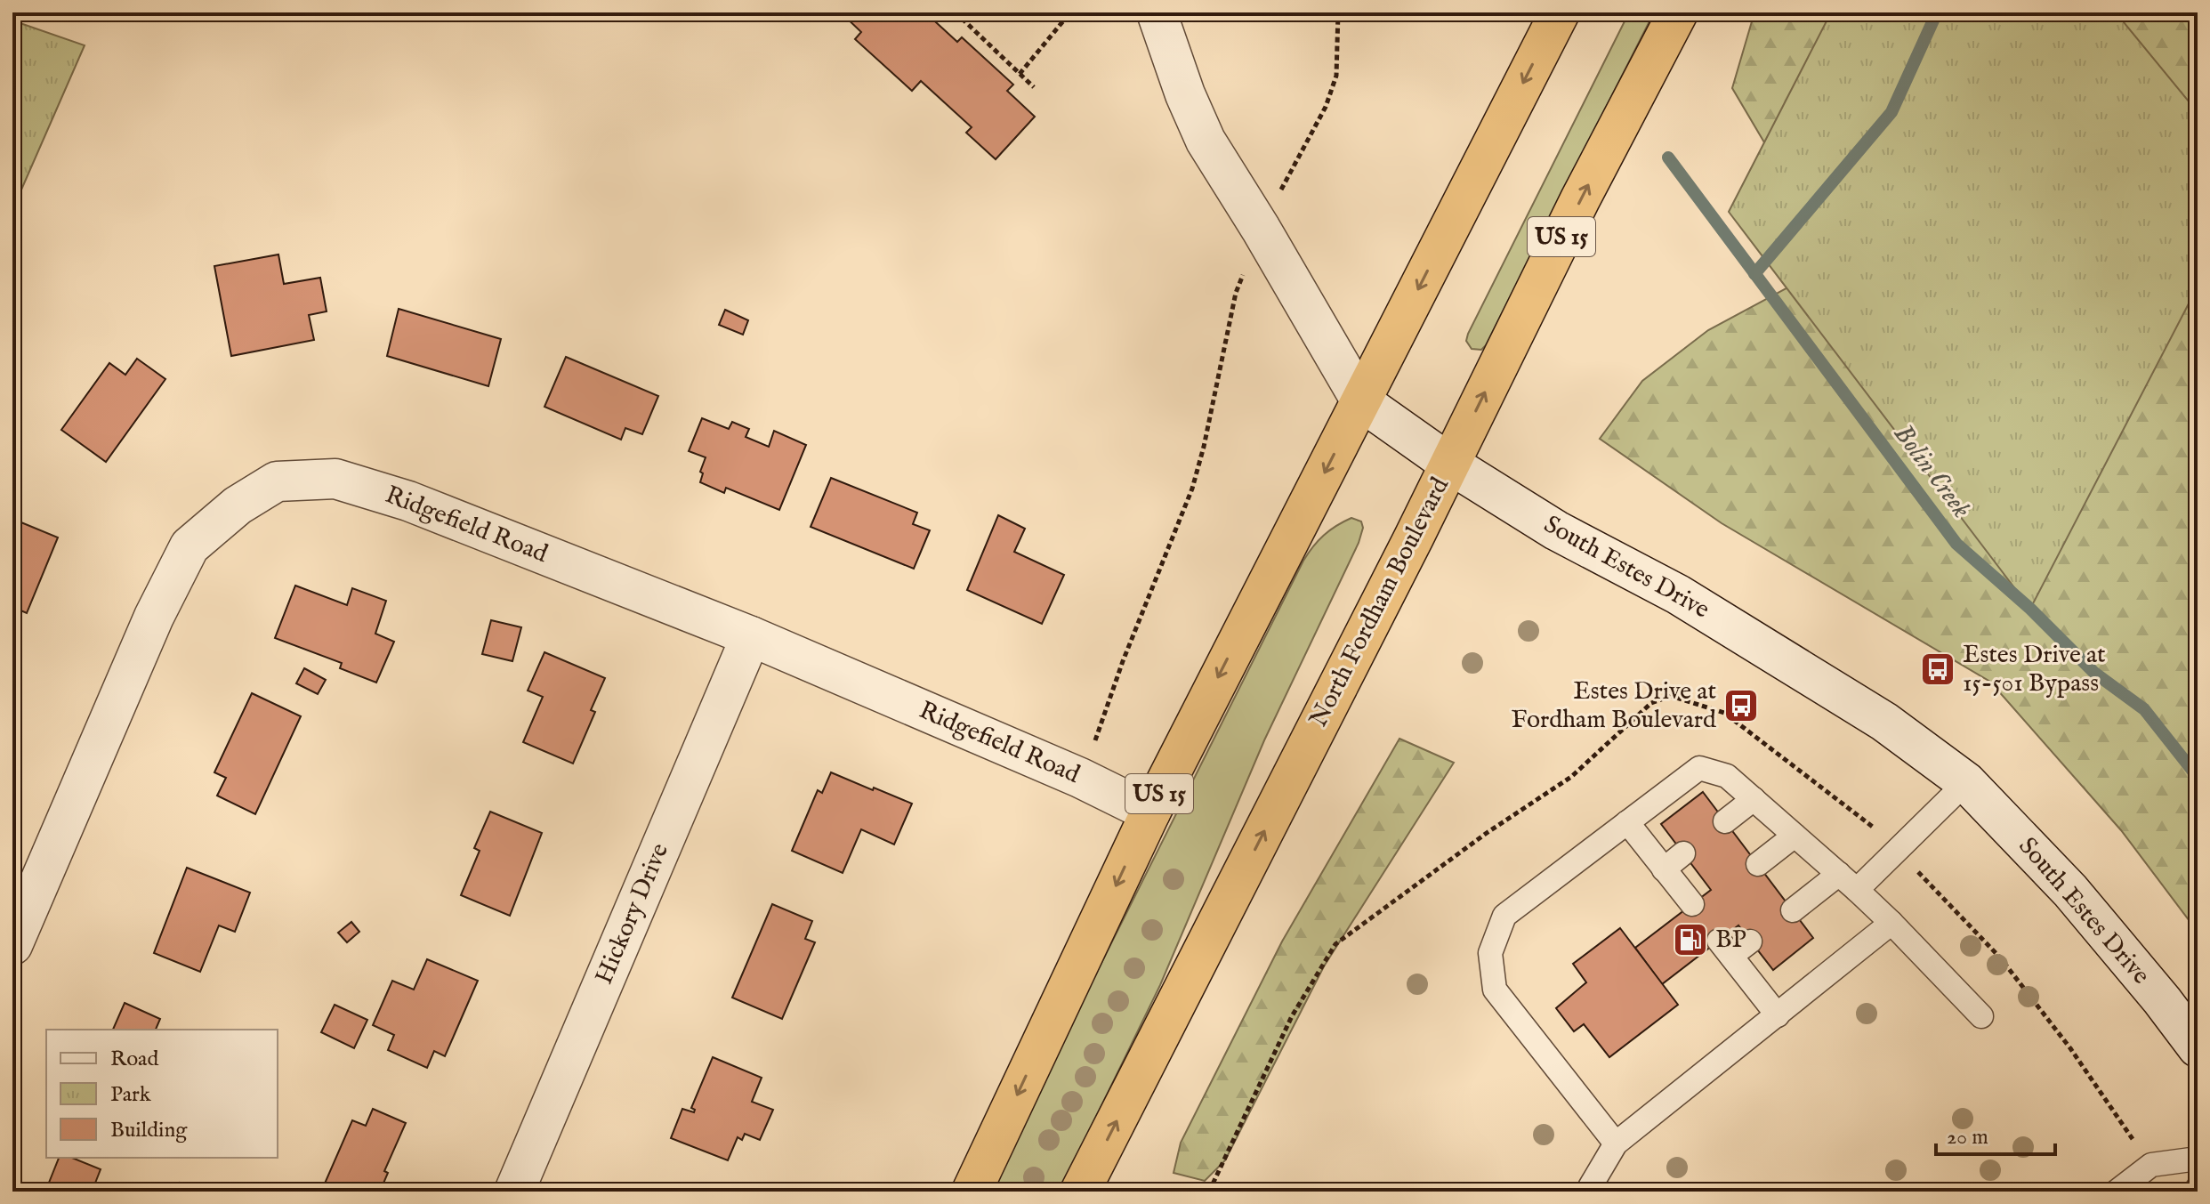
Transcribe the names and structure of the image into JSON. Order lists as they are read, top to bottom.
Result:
{
  "streets": {
    "highway": ["US 15", "North Fordham Boulevard"],
    "street": ["Ridgefield Road", "South Estes Drive", "Hickory Drive"]
  },
  "crossings": [
    ["US 15", "Ridgefield Road"],
    ["US 15", "South Estes Drive"],
    ["Ridgefield Road", "Hickory Drive"],
    ["South Estes Drive", "North Fordham Boulevard"]
  ],
  "water": ["Bolin Creek"],
  "places": {
    "bus stop": ["Estes Drive at 15-501 Bypass", "Estes Drive at Fordham Boulevard"],
    "fuel station": ["BP"]
  },
  "legend": ["Road", "Park", "Building"],
  "scale_bar": "20 m"
}
